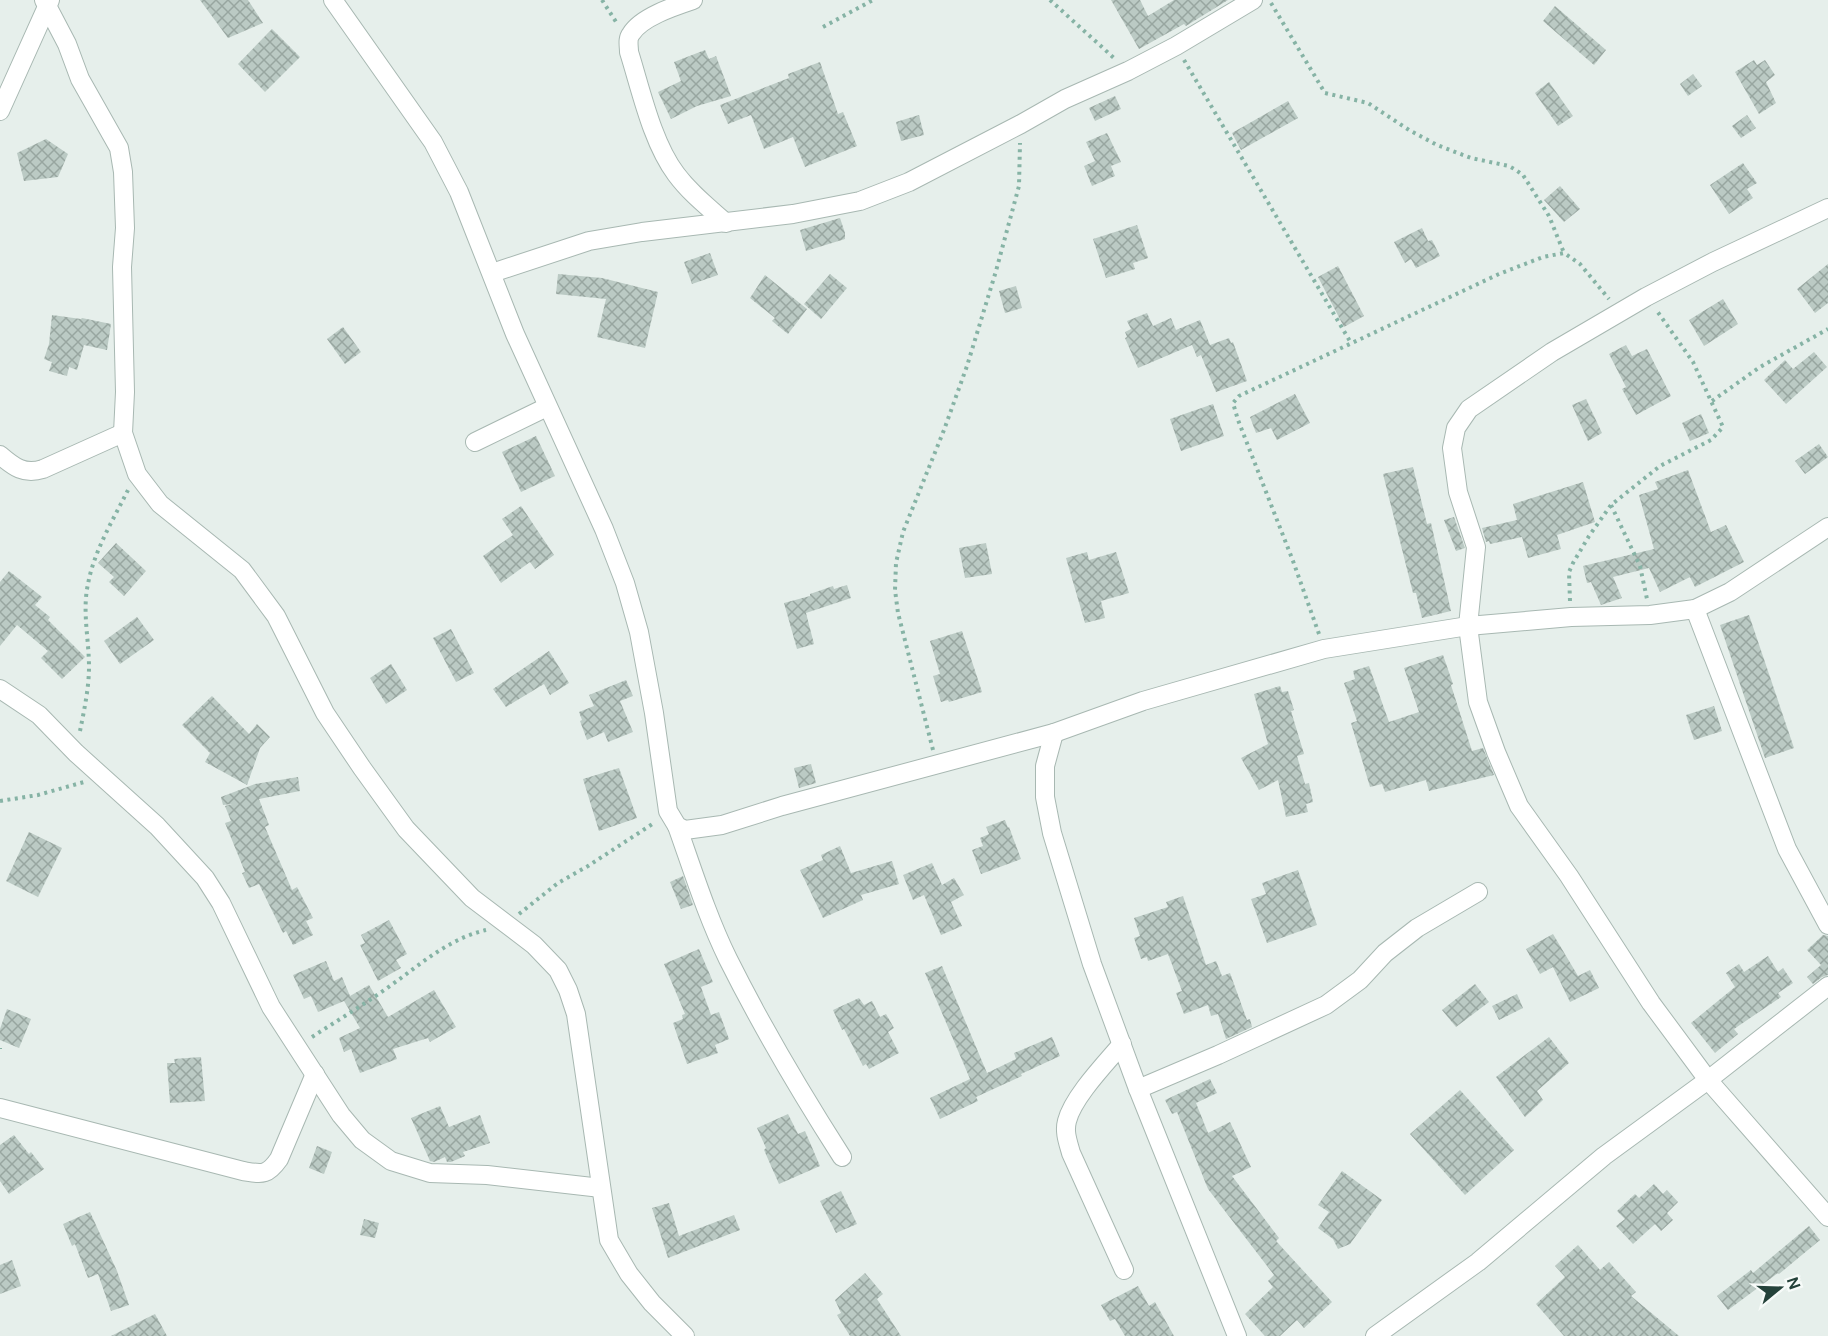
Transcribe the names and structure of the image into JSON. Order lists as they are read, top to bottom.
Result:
{
  "north": "right"
}
